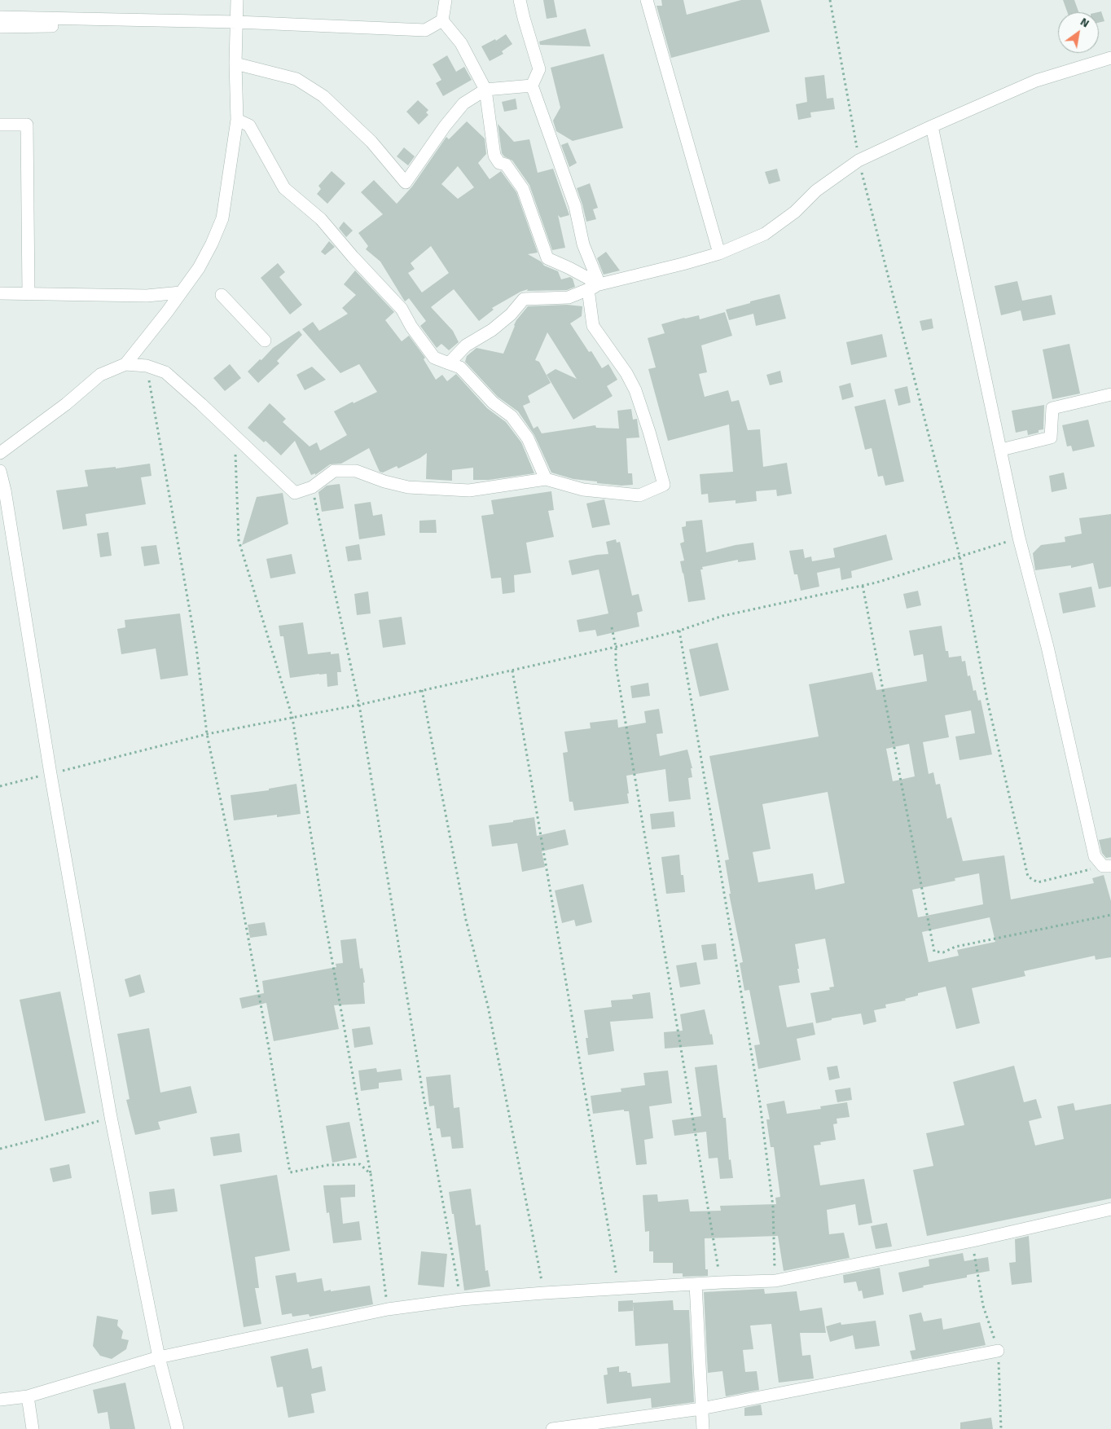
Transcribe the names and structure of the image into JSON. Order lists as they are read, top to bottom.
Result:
{
  "north": "top right"
}
